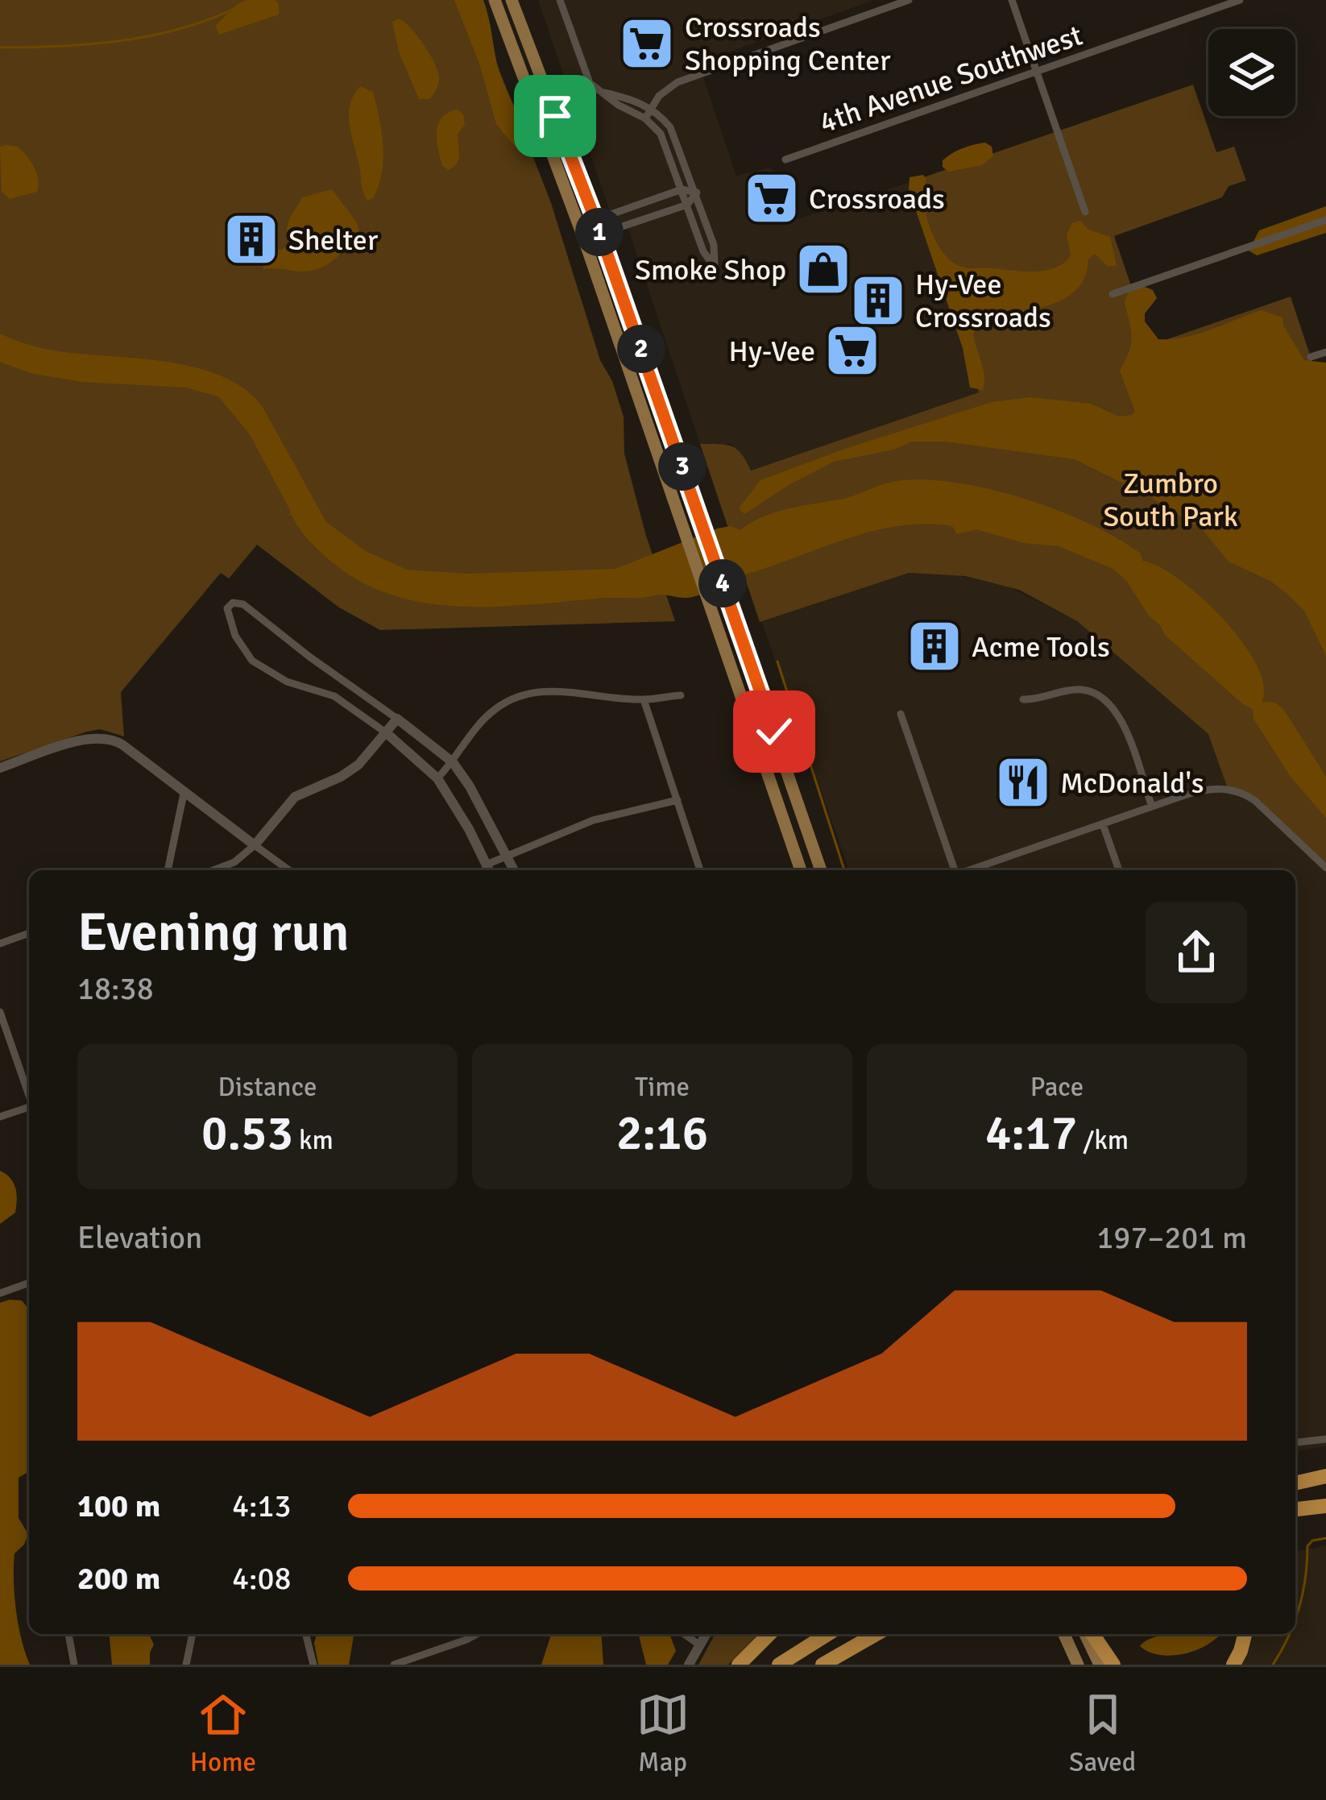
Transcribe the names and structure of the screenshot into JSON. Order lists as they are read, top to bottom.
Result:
{
  "streets": {
    "street": ["4th Avenue Southwest"]
  },
  "parks": ["Zumbro South Park"],
  "places": {
    "supermarket": ["Crossroads Shopping Center", "Crossroads", "Hy-Vee"],
    "building": ["Shelter", "Hy-Vee Crossroads", "Acme Tools"],
    "shop": ["Smoke Shop"],
    "restaurant": ["McDonald's"]
  },
  "page": {
    "pins": [
      "1",
      "2",
      "3",
      "4"
    ],
    "heading": ["Evening run", "18:38"],
    "stats": [
      ["Distance", "0.53 km"],
      ["Time", "2:16"],
      ["Pace", "4:17 /km"]
    ],
    "chart": ["Elevation", "197–201 m"],
    "list": [
      {
        "name": "100 m",
        "note": "4:13"
      },
      {
        "name": "200 m",
        "note": "4:08"
      }
    ],
    "tabs": ["Home", "Map", "Saved"]
  }
}
